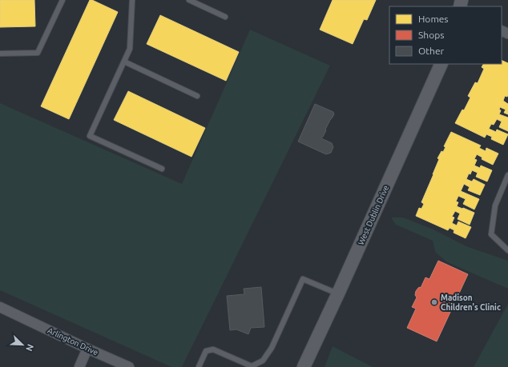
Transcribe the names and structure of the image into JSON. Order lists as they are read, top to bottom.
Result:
{
  "streets": {
    "street": ["West Dublin Drive", "Arlington Drive"]
  },
  "places": ["Madison Children's Clinic"],
  "legend": ["Homes", "Shops", "Other"],
  "north": "bottom right"
}
